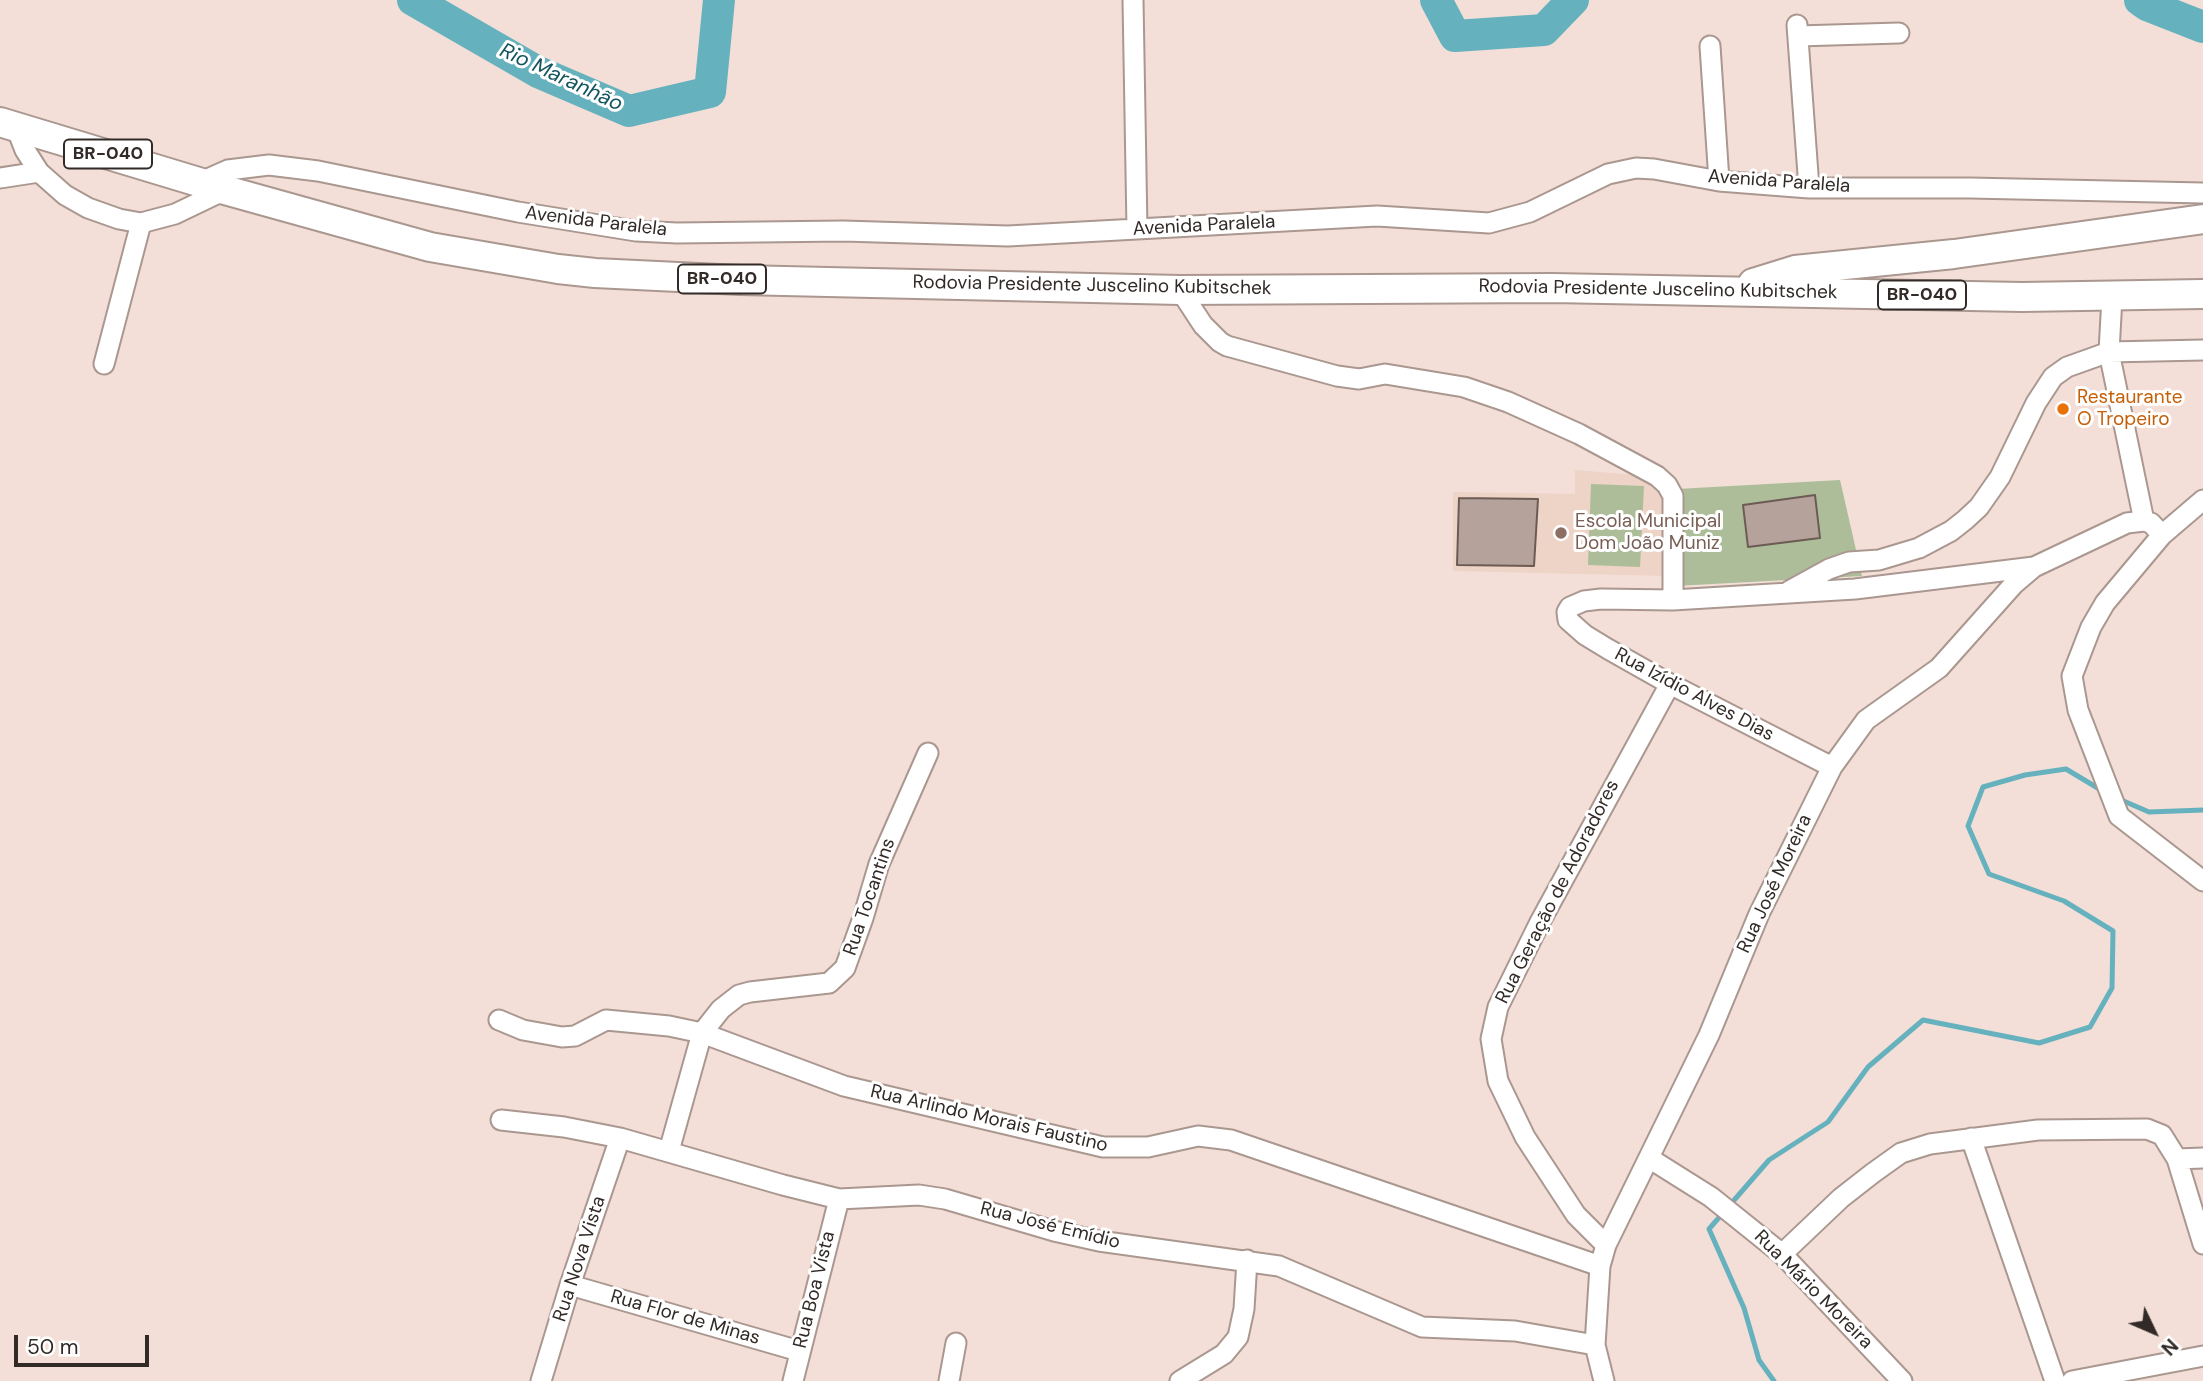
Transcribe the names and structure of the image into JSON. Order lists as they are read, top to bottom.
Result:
{
  "streets": {
    "highway": ["BR-040", "Rodovia Presidente Juscelino Kubitschek"],
    "street": [
      "Avenida Paralela",
      "Rua Izídio Alves Dias",
      "Rua José Moreira",
      "Rua Geração de Adoradores",
      "Rua Tocantins",
      "Rua Arlindo Morais Faustino",
      "Rua José Emídio",
      "Rua Nova Vista",
      "Rua Boa Vista",
      "Rua Mário Moreira",
      "Rua Flor de Minas"
    ]
  },
  "crossings": [
    ["Avenida Paralela", "Rodovia Presidente Juscelino Kubitschek"],
    ["Rua Izídio Alves Dias", "Rua José Moreira"],
    ["Rua Izídio Alves Dias", "Rua Geração de Adoradores"],
    ["Rua José Moreira", "Rua Geração de Adoradores"],
    ["Rua José Moreira", "Rua Arlindo Morais Faustino"],
    ["Rua José Moreira", "Rua José Emídio"],
    ["Rua José Moreira", "Rua Mário Moreira"],
    ["Rua Tocantins", "Rua Arlindo Morais Faustino"],
    ["Rua Tocantins", "Rua José Emídio"],
    ["Rua José Emídio", "Rua Nova Vista"],
    ["Rua José Emídio", "Rua Boa Vista"],
    ["Rua Nova Vista", "Rua Flor de Minas"],
    ["Rua Boa Vista", "Rua Flor de Minas"]
  ],
  "water": ["Rio Maranhão"],
  "places": ["Restaurante O Tropeiro", "Escola Municipal Dom João Muniz"],
  "scale_bar": "50 m",
  "north": "bottom right"
}
